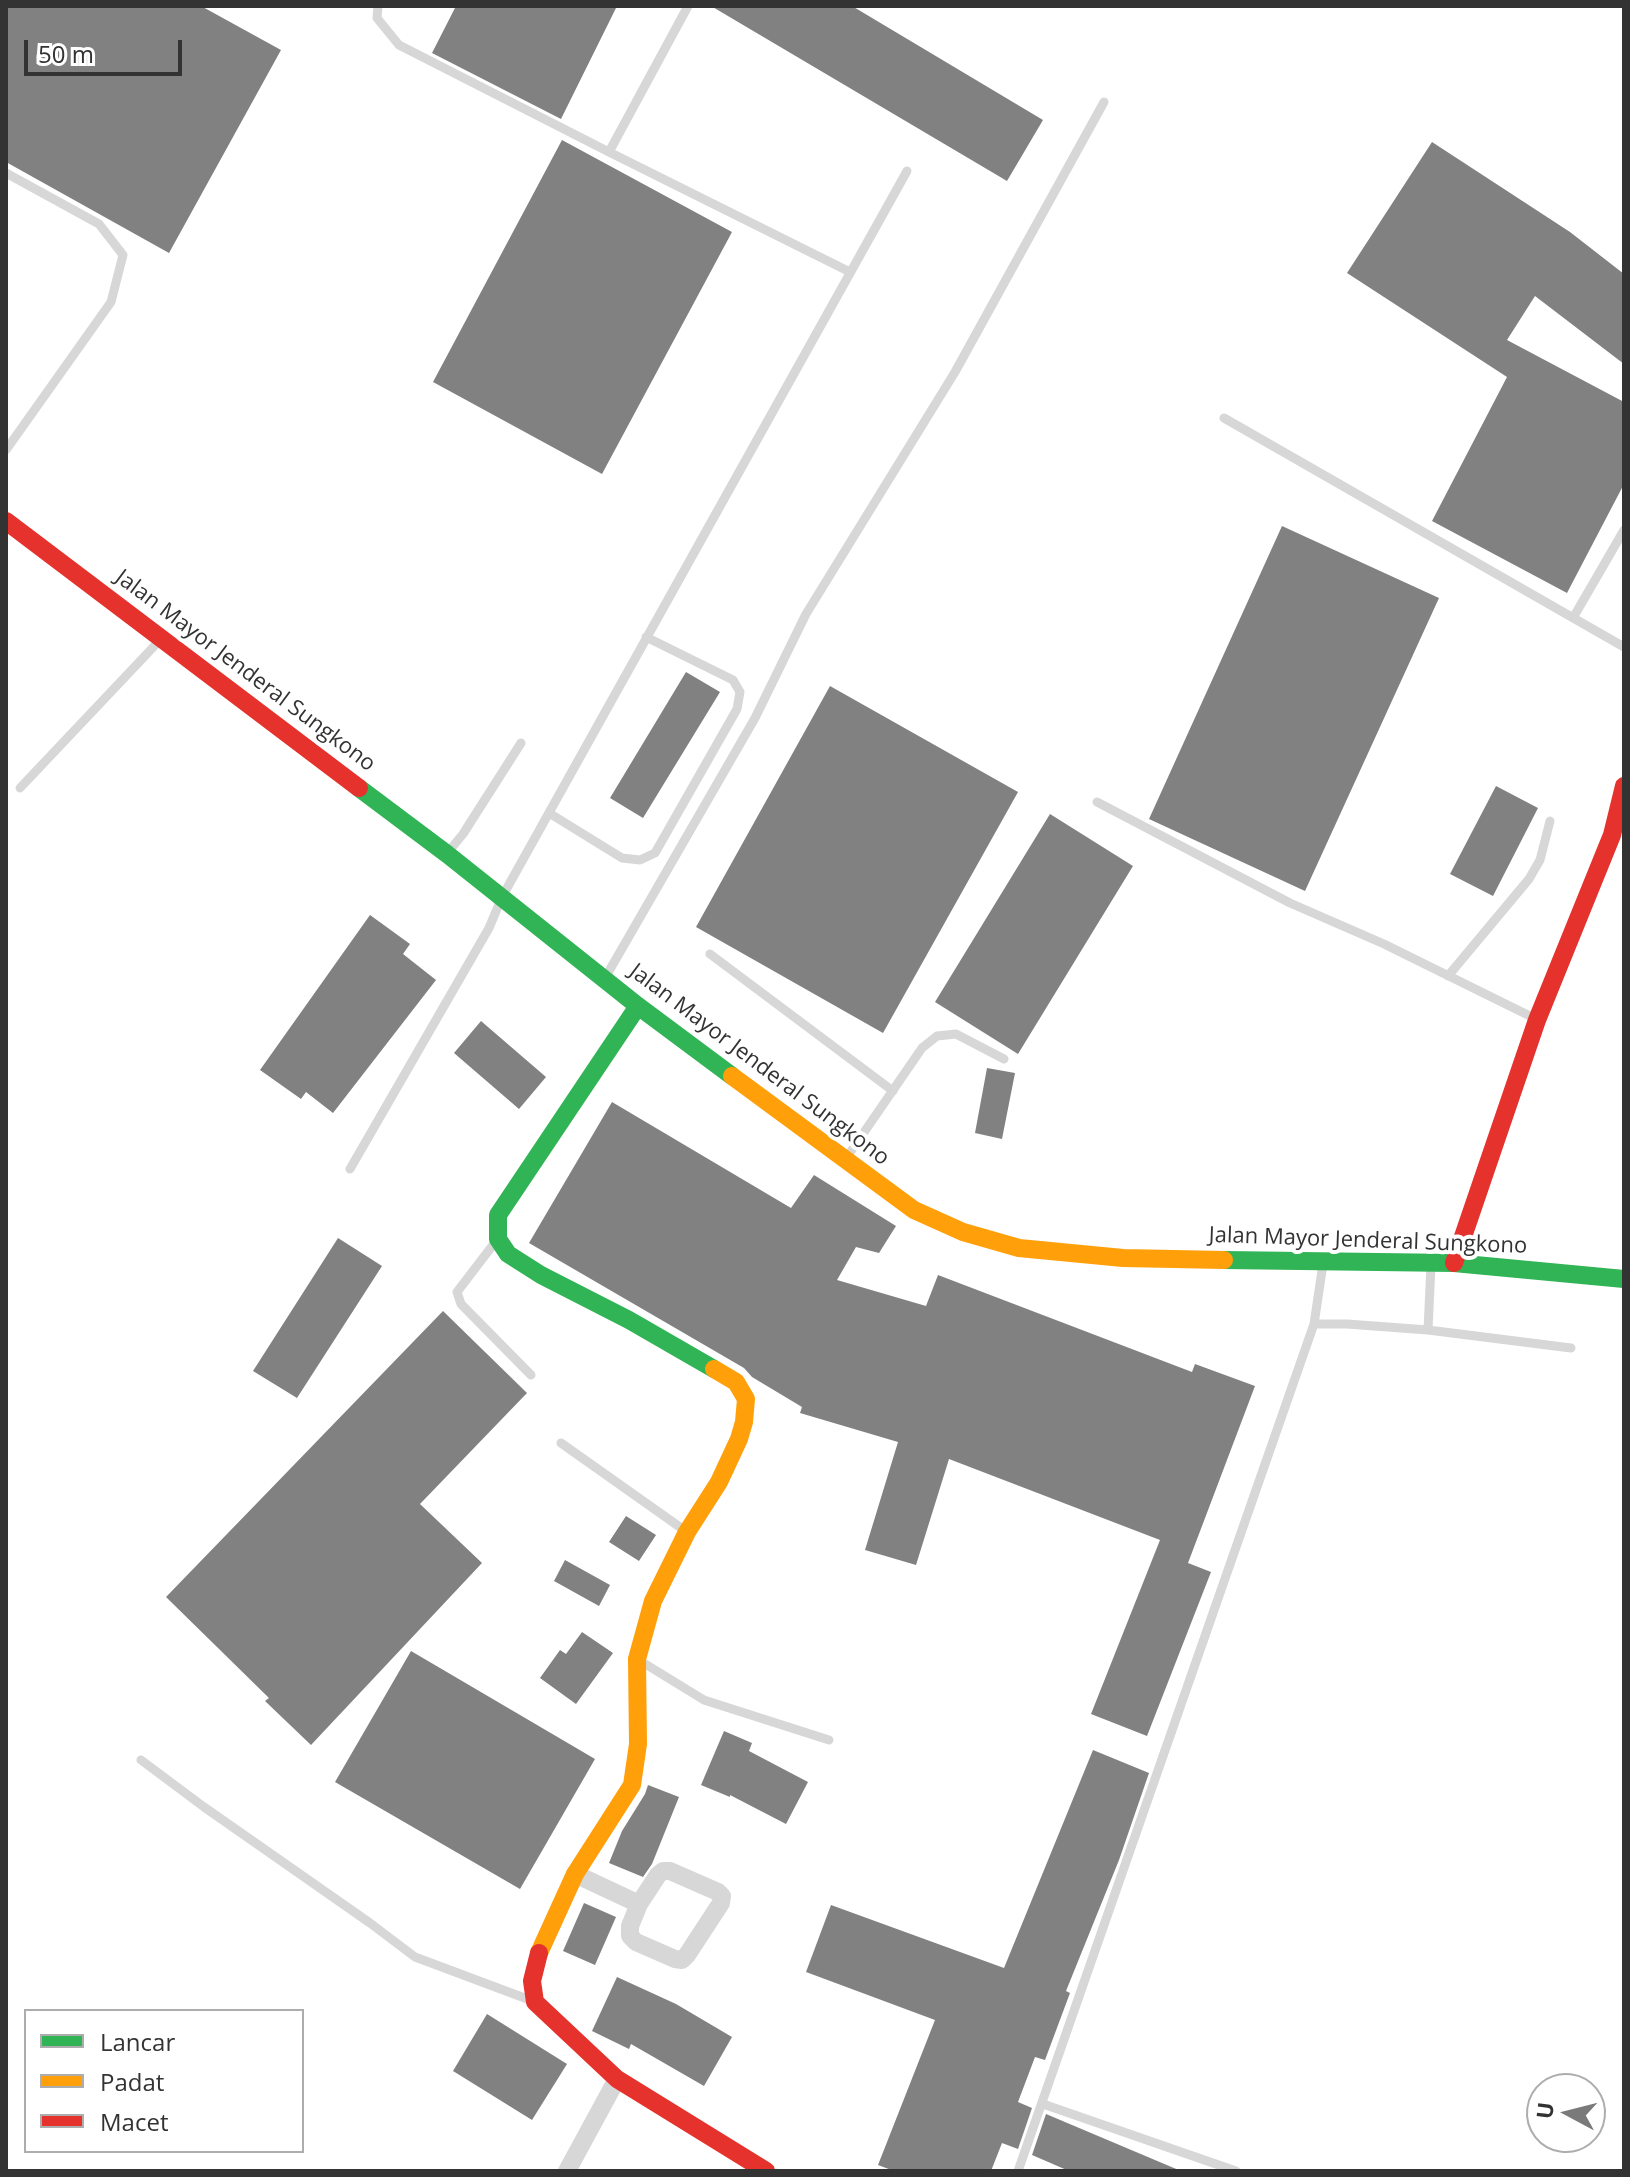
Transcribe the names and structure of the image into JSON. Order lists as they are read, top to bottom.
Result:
{
  "streets": {
    "street": ["Jalan Mayor Jenderal Sungkono"]
  },
  "legend": ["Lancar", "Padat", "Macet"],
  "scale_bar": "50 m",
  "north": "left"
}
